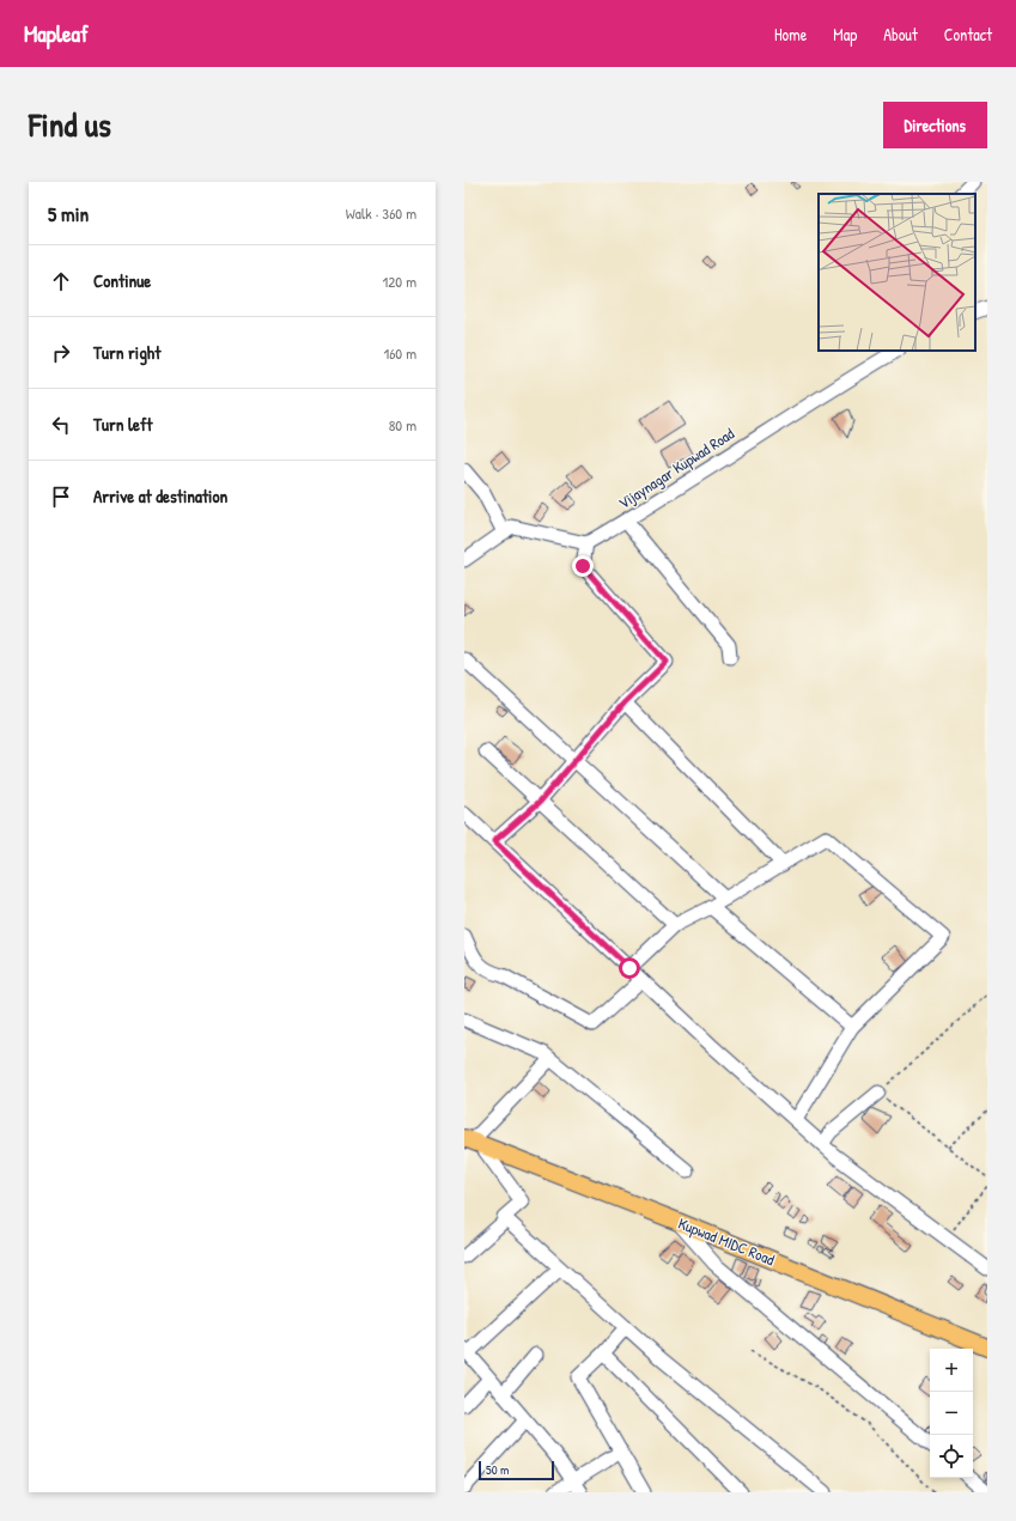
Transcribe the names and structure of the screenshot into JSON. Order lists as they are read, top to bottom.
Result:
{
  "streets": {
    "main road": ["Kupwad MIDC Road"],
    "street": ["Vijaynagar Kupwad Road"]
  },
  "scale_bar": "50 m",
  "page": {
    "header": "Mapleaf",
    "nav": [
      "Home",
      "Map",
      "About",
      "Contact"
    ],
    "title": "Find us",
    "buttons": "Directions",
    "heading": ["5 min", "Walk · 360 m"],
    "list": [
      ["Continue", "120 m"],
      ["Turn right", "160 m"],
      ["Turn left", "80 m"],
      "Arrive at destination"
    ],
    "map_buttons": ["+", "−"],
    "scale": "50 m"
  }
}
